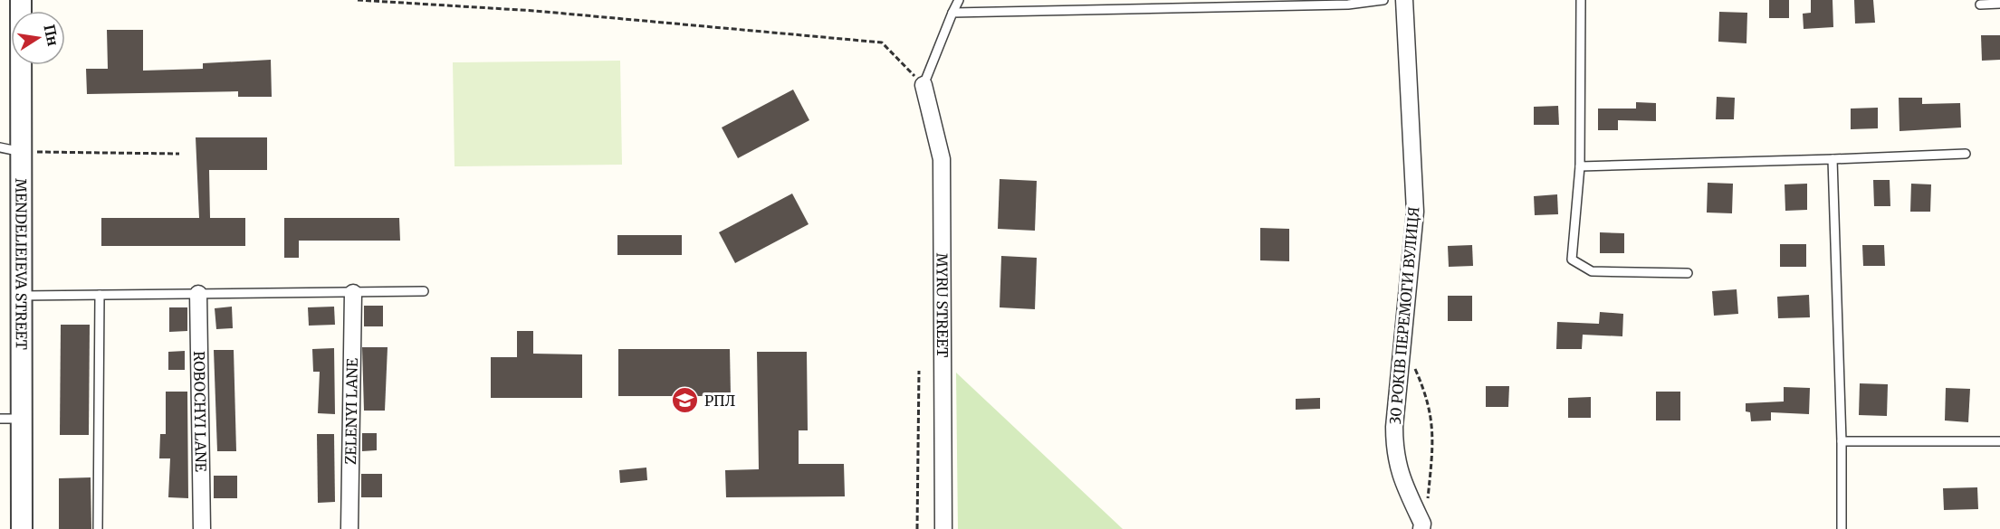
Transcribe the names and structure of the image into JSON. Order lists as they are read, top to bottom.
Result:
{
  "streets": {
    "street": [
      "MENDELIEIEVA STREET",
      "MYRU STREET",
      "30 РОКІВ ПЕРЕМОГИ ВУЛИЦЯ",
      "ZELENYI LANE",
      "ROBOCHYI LANE"
    ]
  },
  "places": {
    "school or university": ["РПЛ"]
  },
  "north": "right"
}
